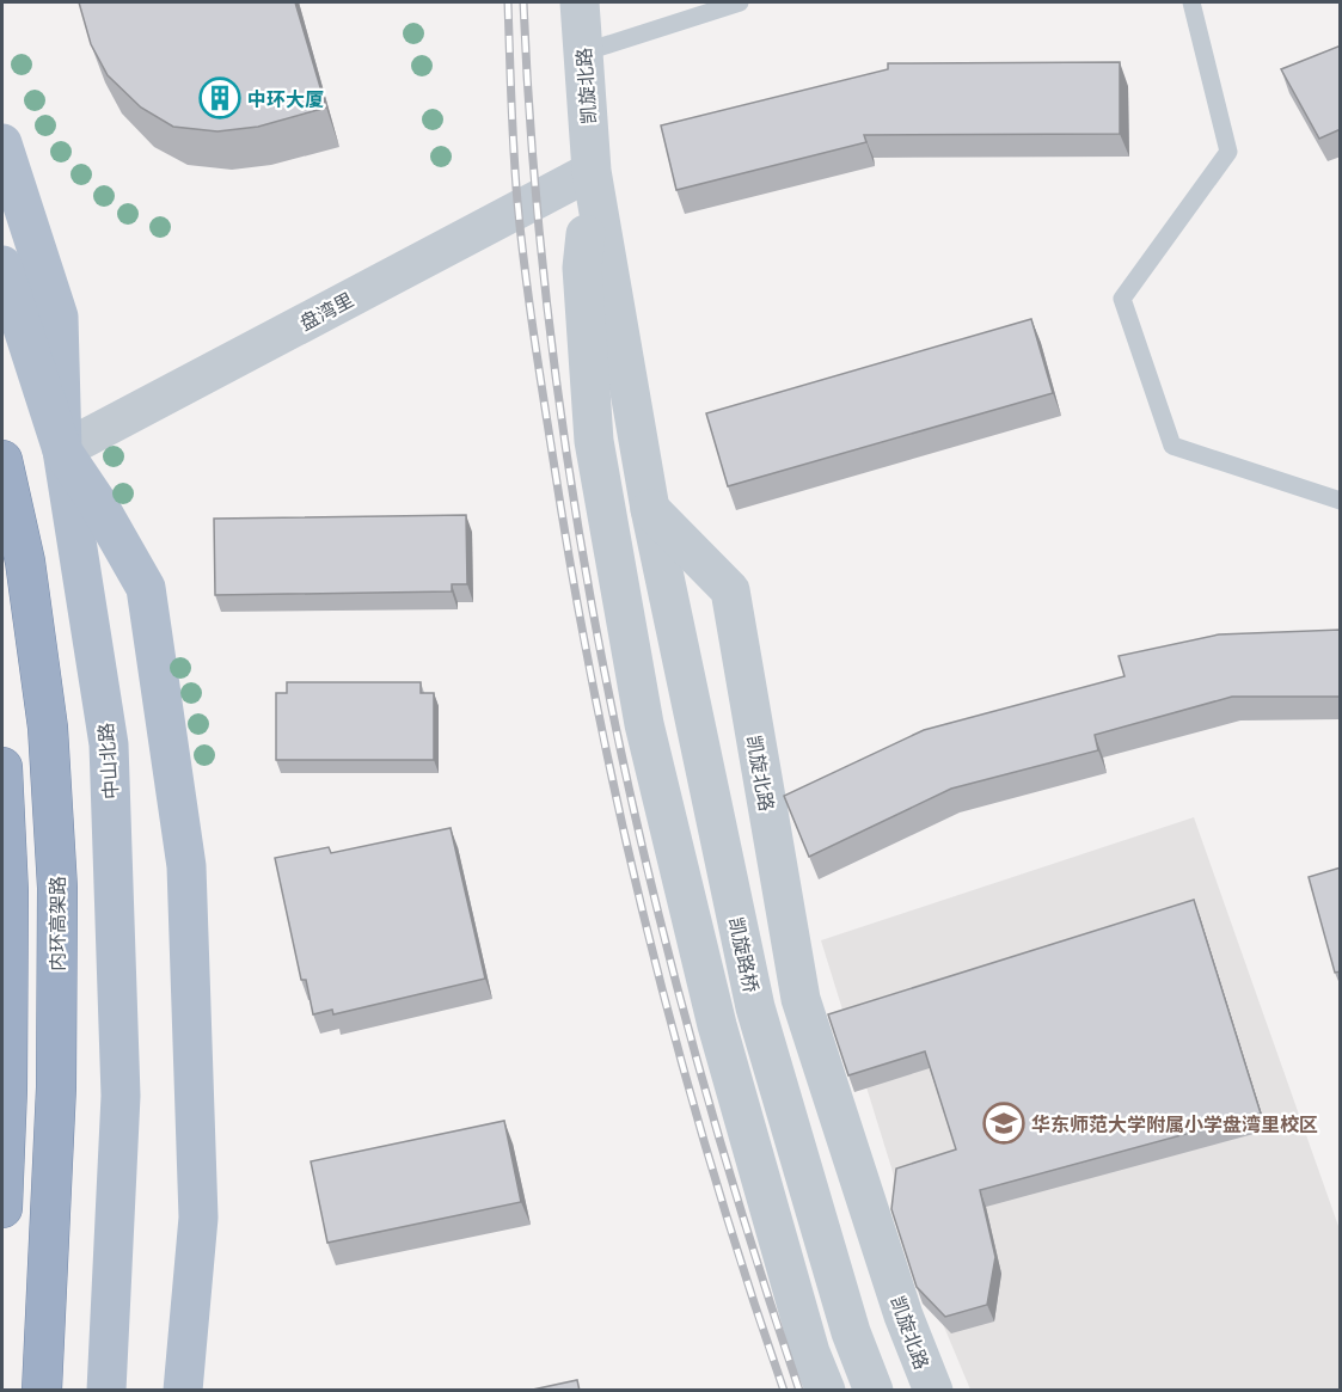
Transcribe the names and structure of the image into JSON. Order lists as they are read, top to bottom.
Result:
{
  "streets": {
    "highway": ["内环高架路"],
    "main road": ["中山北路"],
    "street": ["凯旋北路", "盘湾里", "凯旋路桥"]
  },
  "crossings": [
    ["凯旋北路", "盘湾里"],
    ["凯旋北路", "凯旋路桥"],
    ["盘湾里", "中山北路"]
  ],
  "places": {
    "building": ["中环大厦"],
    "school or university": ["华东师范大学附属小学盘湾里校区"]
  }
}
